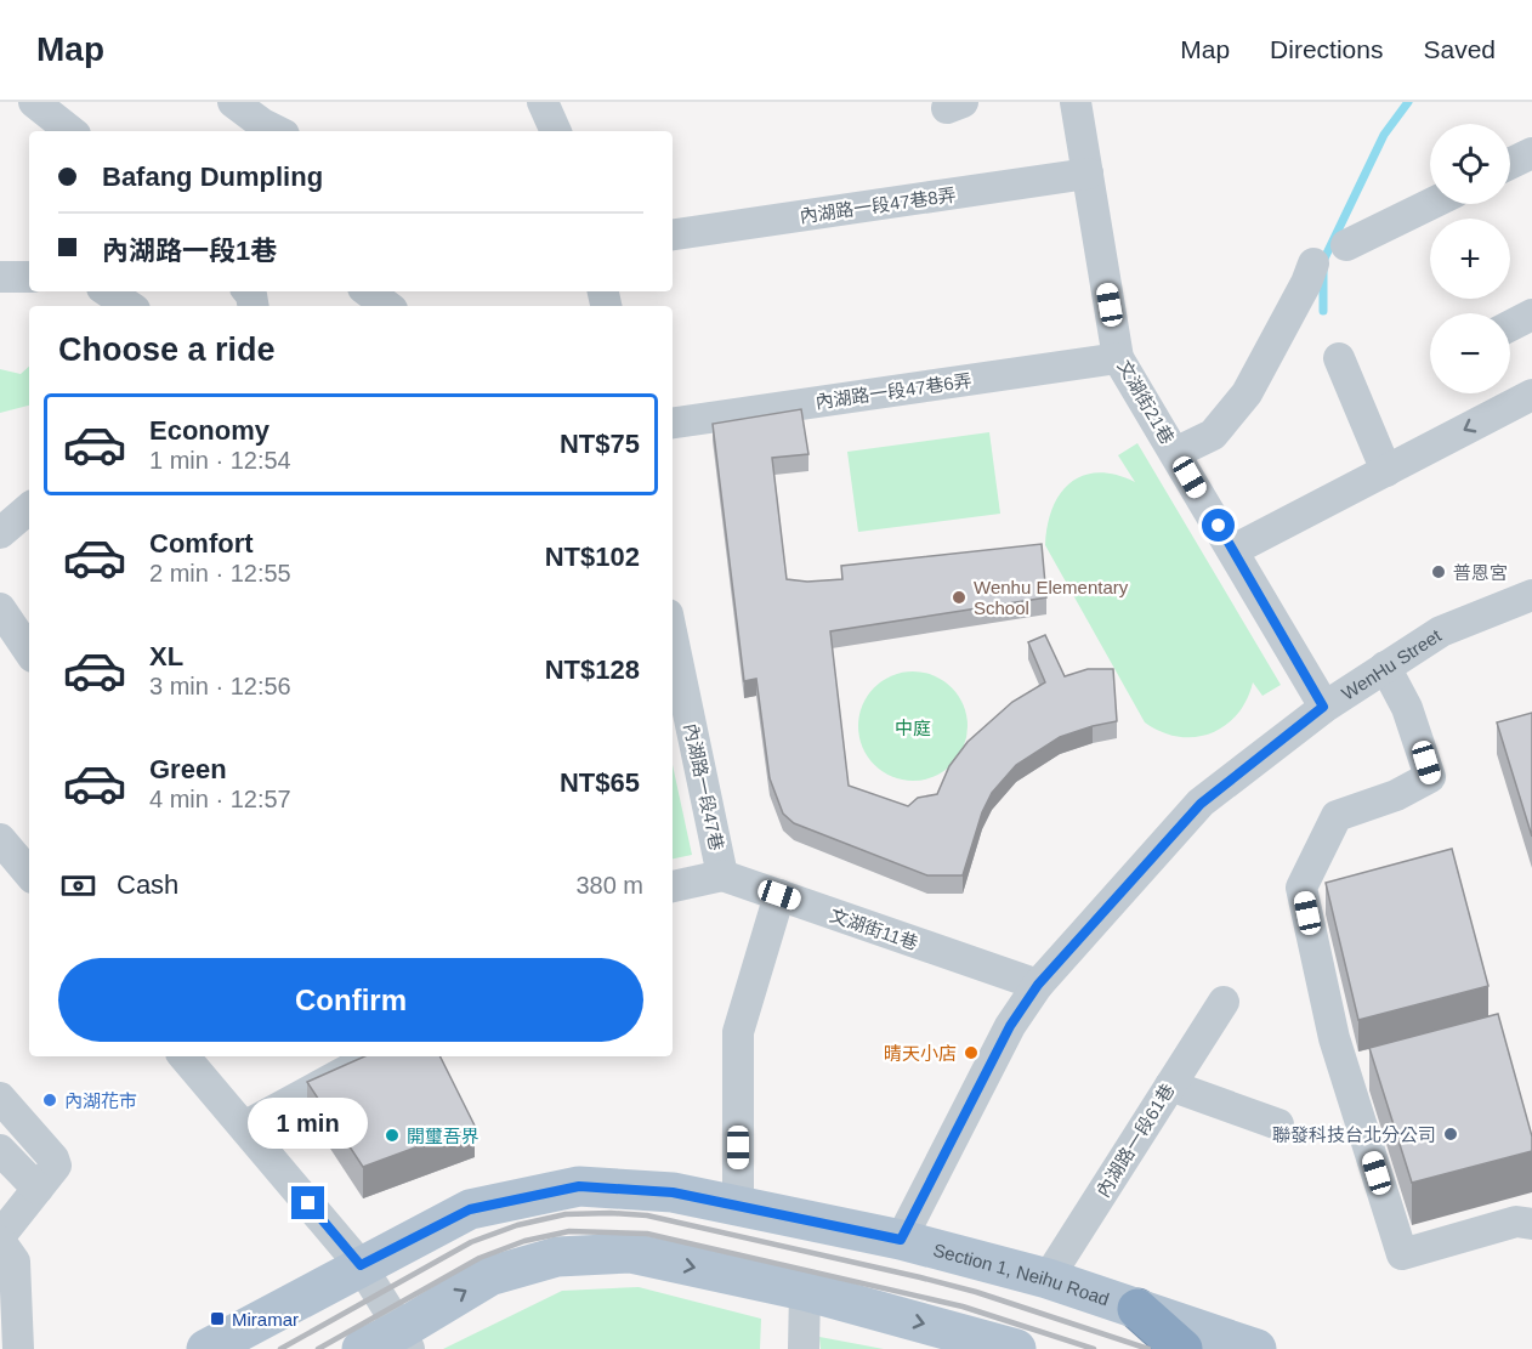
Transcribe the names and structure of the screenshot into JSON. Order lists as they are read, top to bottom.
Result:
{
  "streets": {
    "main road": ["Section 1, Neihu Road"],
    "street": [
      "內湖路一段47巷8弄",
      "內湖路一段47巷6弄",
      "文湖街21巷",
      "WenHu Street",
      "內湖路一段47巷",
      "文湖街11巷",
      "內湖路一段61巷"
    ]
  },
  "crossings": [
    ["內湖路一段47巷8弄", "文湖街21巷"],
    ["內湖路一段47巷6弄", "文湖街21巷"],
    ["文湖街21巷", "WenHu Street"],
    ["WenHu Street", "文湖街11巷"],
    ["WenHu Street", "Section 1, Neihu Road"],
    ["內湖路一段47巷", "文湖街11巷"],
    ["內湖路一段61巷", "Section 1, Neihu Road"]
  ],
  "parks": ["中庭"],
  "places": {
    "other": [
      "普恩宮",
      "Wenhu Elementary School",
      "晴天小店",
      "內湖花市",
      "聯發科技台北分公司",
      "開璽吾界"
    ],
    "transit": ["Miramar"]
  },
  "page": {
    "header": "Map",
    "nav": ["Map", "Directions", "Saved"],
    "map_buttons": ["+", "−"],
    "banner": ["Bafang Dumpling", "內湖路一段1巷"],
    "heading": "Choose a ride",
    "list": [
      {
        "name": "Economy",
        "note": "1 min · 12:54",
        "value": "NT$75"
      },
      {
        "name": "Comfort",
        "note": "2 min · 12:55",
        "value": "NT$102"
      },
      {
        "name": "XL",
        "note": "3 min · 12:56",
        "value": "NT$128"
      },
      {
        "name": "Green",
        "note": "4 min · 12:57",
        "value": "NT$65"
      }
    ],
    "pay": ["Cash", "380 m"],
    "buttons": "Confirm",
    "bubble": "1 min"
  }
}
